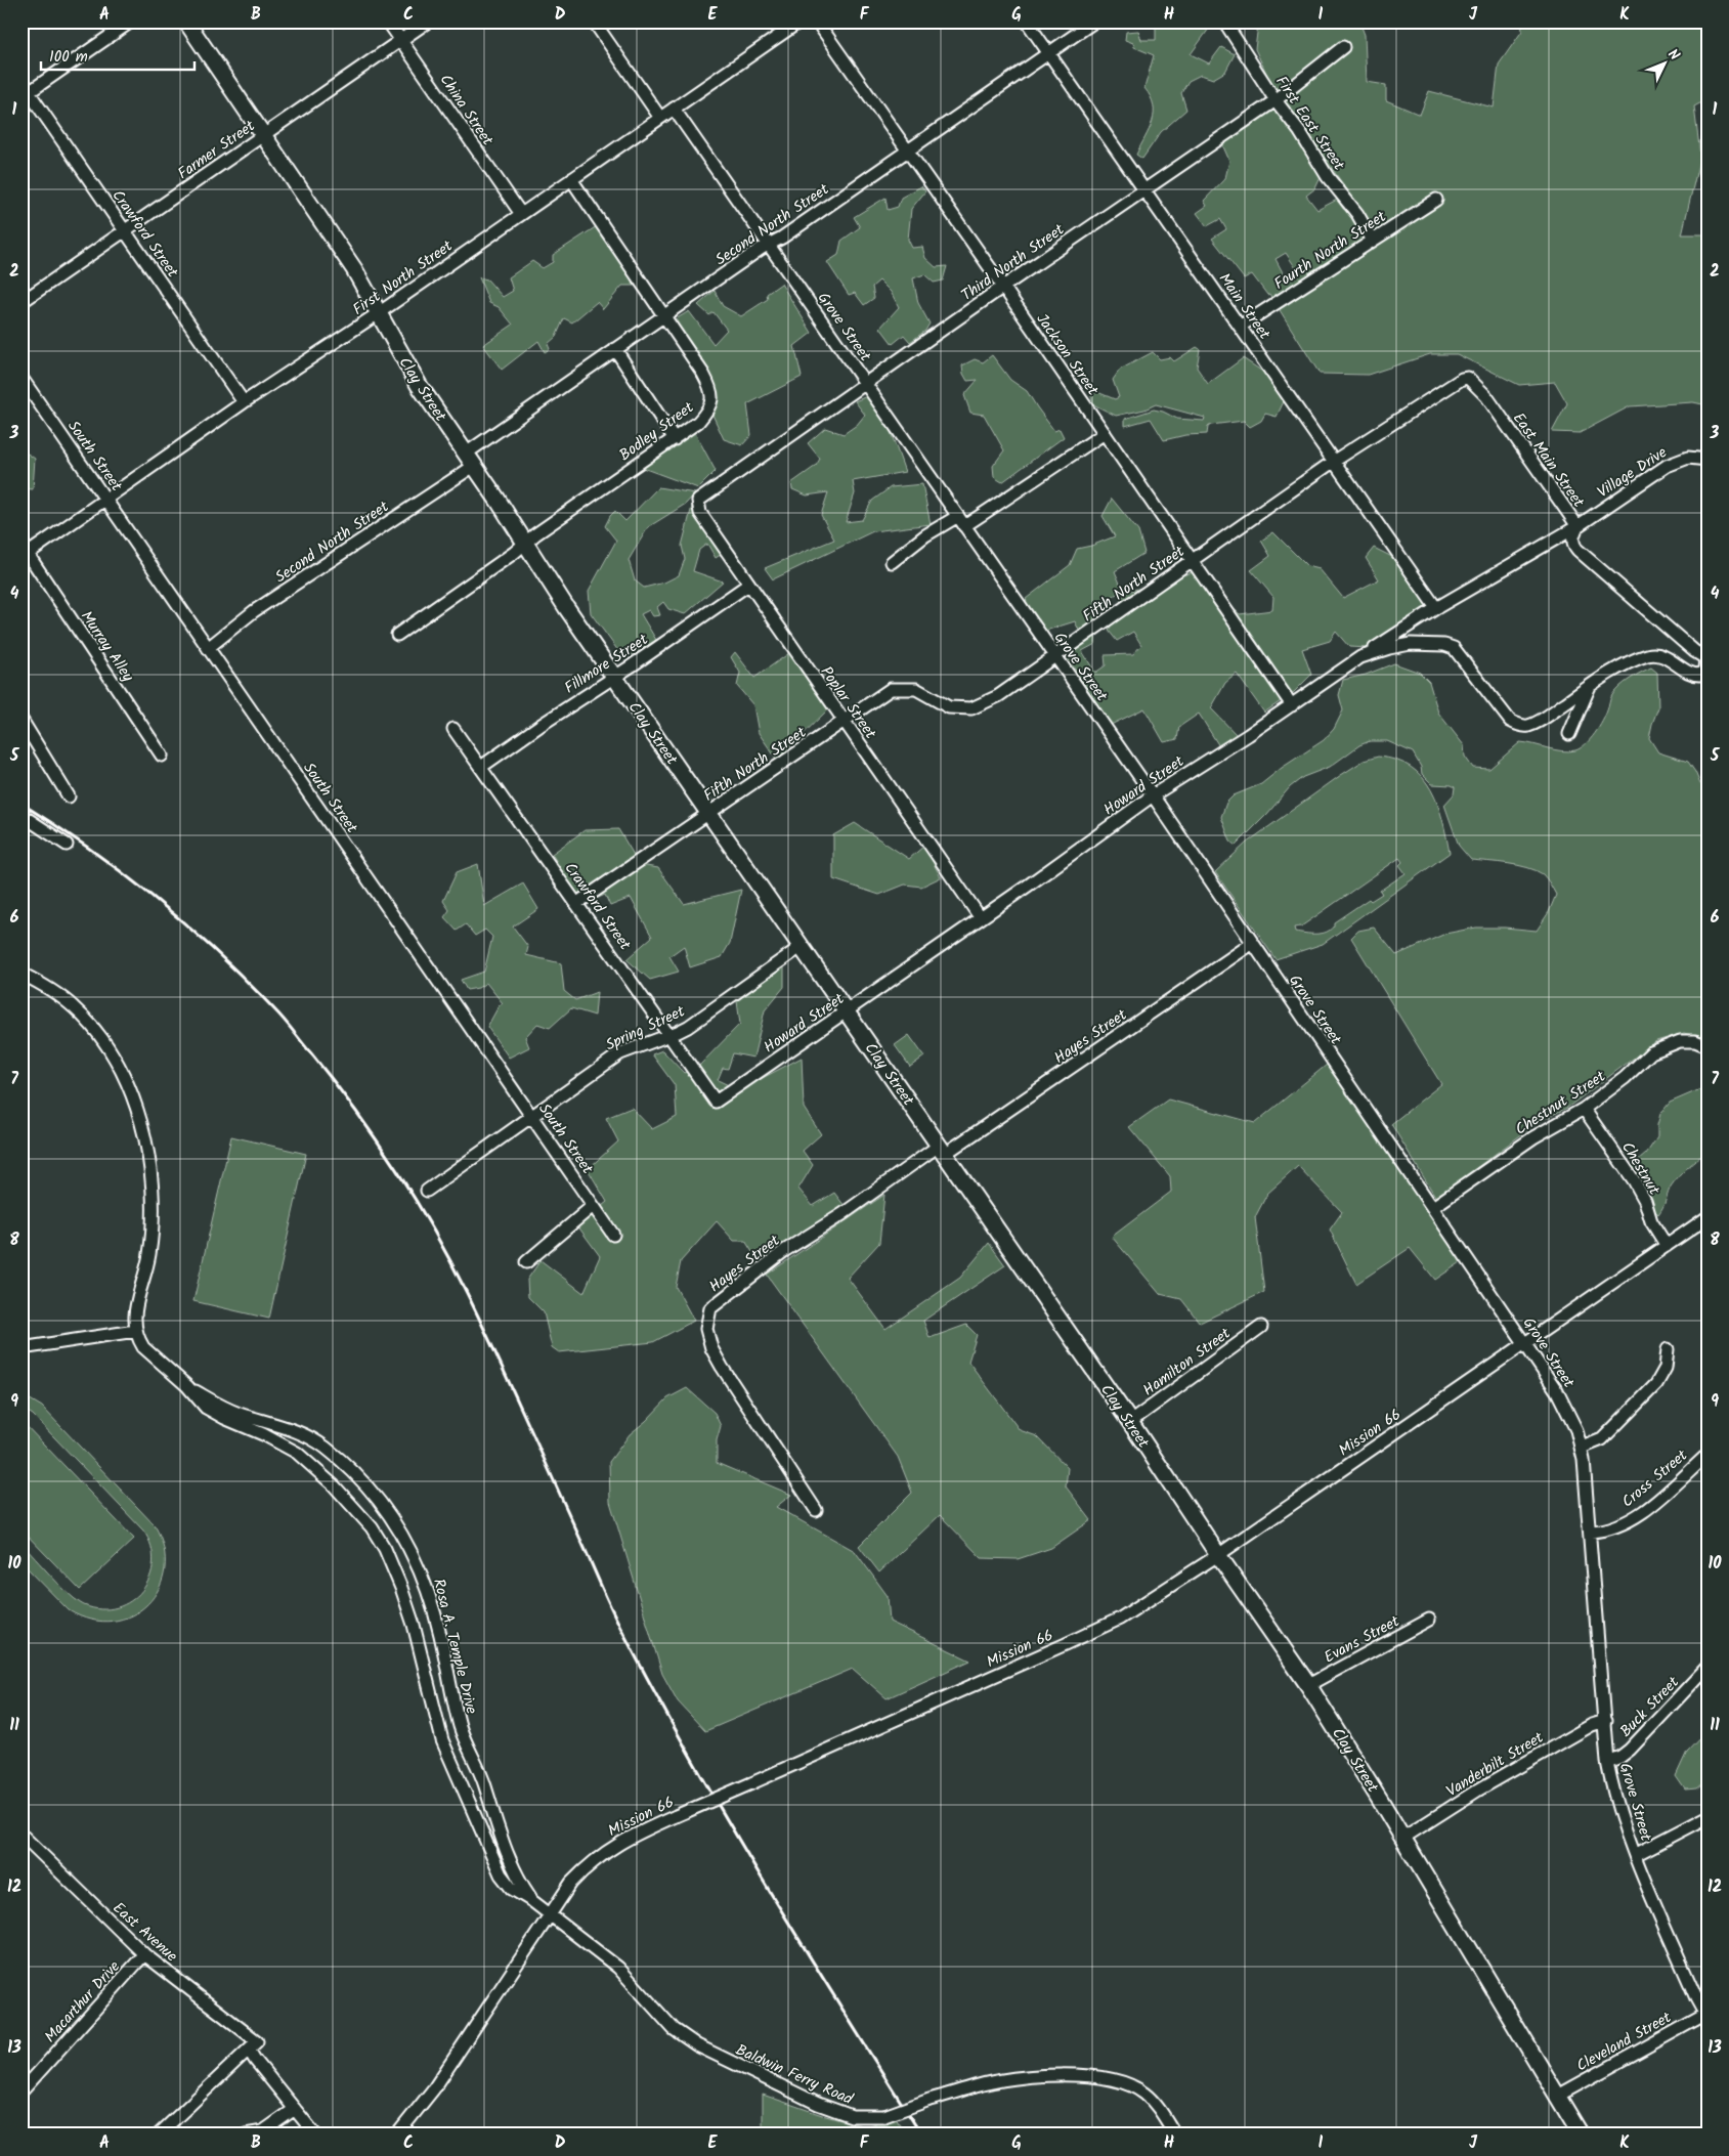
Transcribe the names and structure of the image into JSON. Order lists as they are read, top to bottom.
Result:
{
  "streets": {
    "main road": ["Clay Street"],
    "street": [
      "China Street",
      "First East Street",
      "Farmer Street",
      "Second North Street",
      "Crawford Street",
      "Fourth North Street",
      "Third North Street",
      "First North Street",
      "Main Street",
      "Grove Street",
      "Jackson Street",
      "Bodley Street",
      "South Street",
      "East Main Street",
      "Village Drive",
      "Fifth North Street",
      "Murray Alley",
      "Fillmore Street",
      "Poplar Street",
      "Howard Street",
      "Spring Street",
      "Hayes Street",
      "Chestnut Street",
      "Chestnut",
      "Hamilton Street",
      "Mission 66",
      "Cross Street",
      "Evans Street",
      "Rosa A. Temple Drive",
      "Buck Street",
      "Vanderbilt Street",
      "East Avenue",
      "Macarthur Drive",
      "Cleveland Street",
      "Baldwin Ferry Road"
    ]
  },
  "crossings": [
    ["China Street", "Farmer Street"],
    ["China Street", "First North Street"],
    ["First East Street", "Fourth North Street"],
    ["First East Street", "Third North Street"],
    ["Farmer Street", "Crawford Street"],
    ["Farmer Street", "Clay Street"],
    ["Second North Street", "Main Street"],
    ["Second North Street", "Grove Street"],
    ["Second North Street", "Jackson Street"],
    ["Second North Street", "Clay Street"],
    ["Second North Street", "Bodley Street"],
    ["Second North Street", "South Street"],
    ["Crawford Street", "First North Street"],
    ["Crawford Street", "Fifth North Street"],
    ["Crawford Street", "Fillmore Street"],
    ["Crawford Street", "Howard Street"],
    ["Crawford Street", "Spring Street"],
    ["Fourth North Street", "Main Street"],
    ["Third North Street", "Main Street"],
    ["Third North Street", "Grove Street"],
    ["Third North Street", "Jackson Street"],
    ["Third North Street", "Poplar Street"],
    ["First North Street", "Grove Street"],
    ["First North Street", "Clay Street"],
    ["First North Street", "Bodley Street"],
    ["First North Street", "South Street"],
    ["First North Street", "Murray Alley"],
    ["Main Street", "Fifth North Street"],
    ["Grove Street", "Fifth North Street"],
    ["Grove Street", "Howard Street"],
    ["Grove Street", "Hayes Street"],
    ["Grove Street", "Chestnut Street"],
    ["Grove Street", "Mission 66"],
    ["Grove Street", "Cross Street"],
    ["Grove Street", "Buck Street"],
    ["Grove Street", "Vanderbilt Street"],
    ["Grove Street", "Cleveland Street"],
    ["Jackson Street", "Fifth North Street"],
    ["Jackson Street", "Howard Street"],
    ["Clay Street", "Bodley Street"],
    ["Clay Street", "Fifth North Street"],
    ["Clay Street", "Fillmore Street"],
    ["Clay Street", "Howard Street"],
    ["Clay Street", "Spring Street"],
    ["Clay Street", "Hayes Street"],
    ["Clay Street", "Hamilton Street"],
    ["Clay Street", "Mission 66"],
    ["Clay Street", "Evans Street"],
    ["Clay Street", "Vanderbilt Street"],
    ["Clay Street", "Cleveland Street"],
    ["South Street", "Spring Street"],
    ["East Main Street", "Village Drive"],
    ["East Main Street", "Fifth North Street"],
    ["East Main Street", "Howard Street"],
    ["Fifth North Street", "Poplar Street"],
    ["Fillmore Street", "Poplar Street"],
    ["Poplar Street", "Howard Street"],
    ["Chestnut Street", "Chestnut"],
    ["Chestnut", "Mission 66"],
    ["Mission 66", "Rosa A. Temple Drive"],
    ["Mission 66", "Baldwin Ferry Road"],
    ["Rosa A. Temple Drive", "Baldwin Ferry Road"],
    ["East Avenue", "Macarthur Drive"]
  ],
  "scale_bar": "100 m",
  "north": "top right",
  "grid": {
    "columns": [
      "A",
      "B",
      "C",
      "D",
      "E",
      "F",
      "G",
      "H",
      "I",
      "J",
      "K"
    ],
    "rows": [
      "1",
      "2",
      "3",
      "4",
      "5",
      "6",
      "7",
      "8",
      "9",
      "10",
      "11",
      "12",
      "13"
    ]
  }
}
